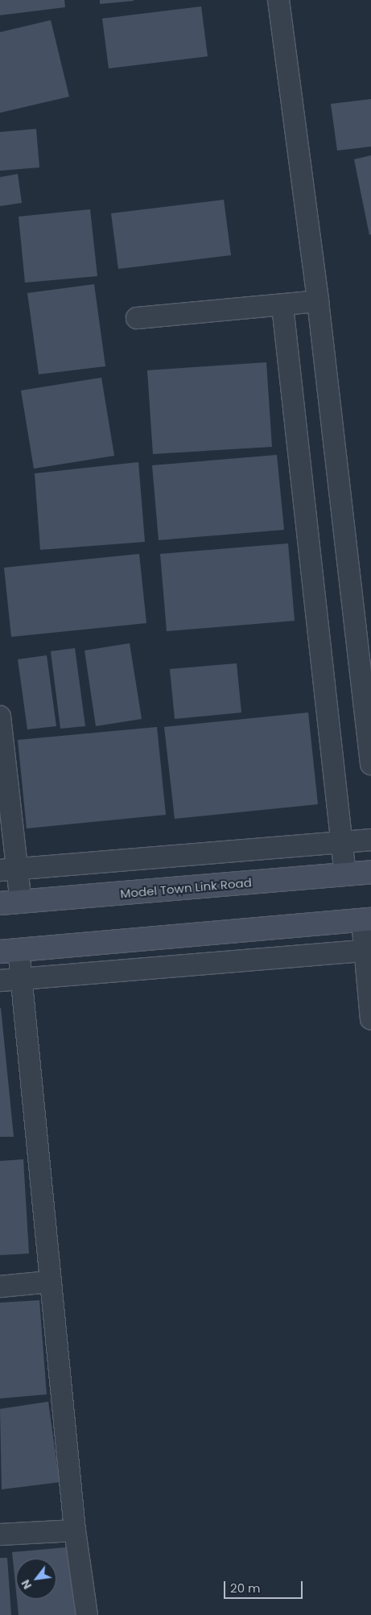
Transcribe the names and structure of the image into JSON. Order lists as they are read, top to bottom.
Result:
{
  "streets": {
    "main road": ["Model Town Link Road"]
  },
  "scale_bar": "20 m",
  "north": "bottom left"
}
